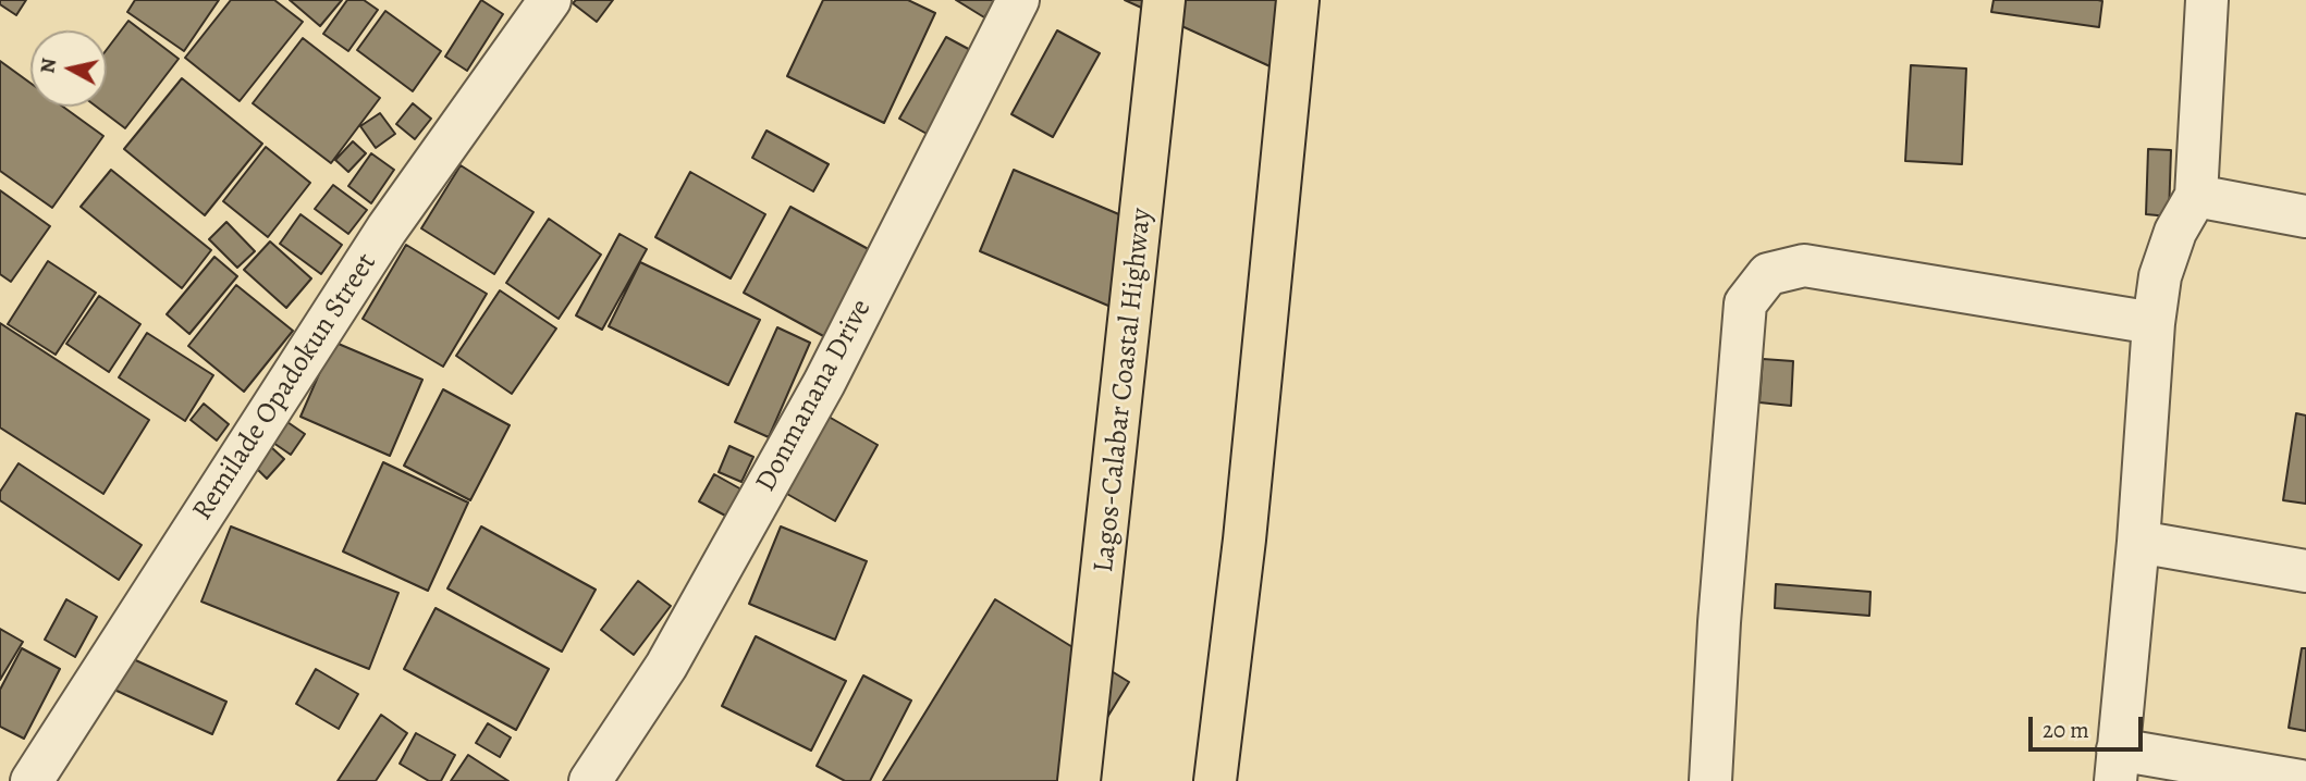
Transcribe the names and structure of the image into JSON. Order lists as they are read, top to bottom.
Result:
{
  "streets": {
    "highway": ["Lagos-Calabar Coastal Highway"],
    "street": ["Remilade Opadokun Street", "Donmanana Drive"]
  },
  "scale_bar": "20 m",
  "north": "left"
}
